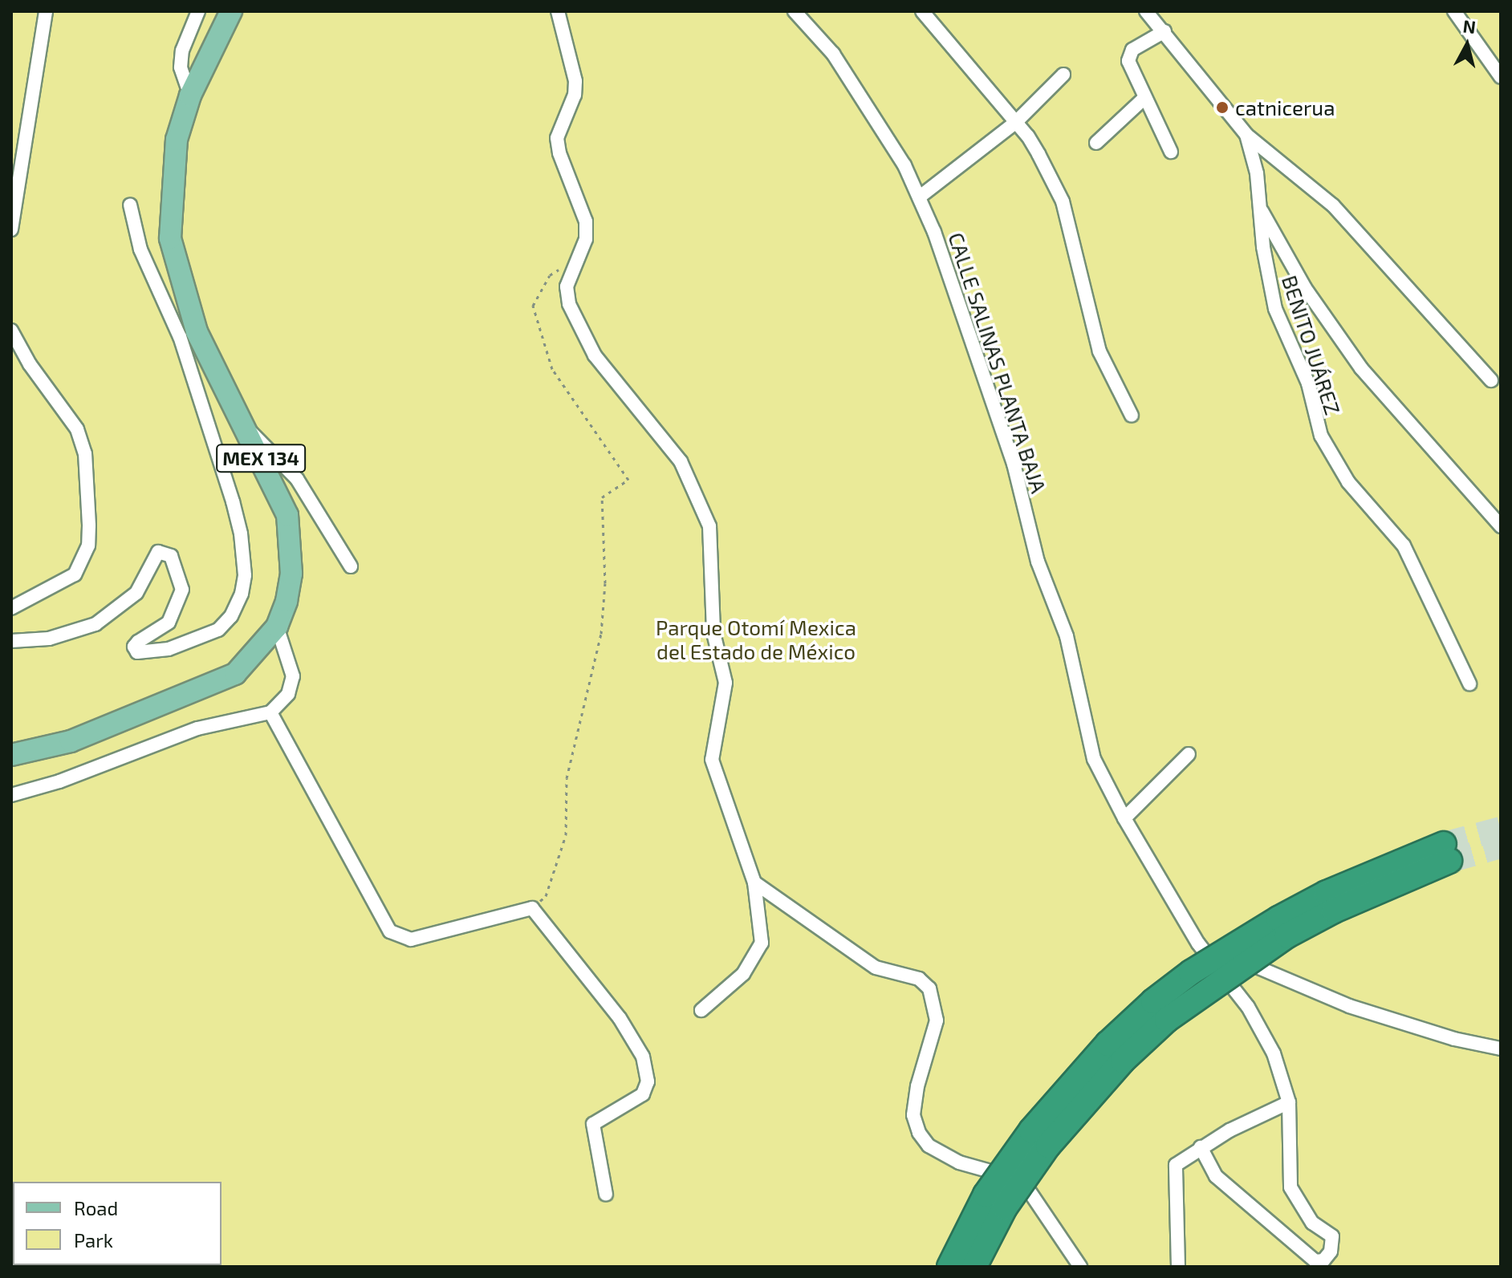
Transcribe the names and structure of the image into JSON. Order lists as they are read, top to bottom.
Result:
{
  "streets": {
    "main road": ["MEX 134"],
    "street": ["BENITO JUÁREZ", "CALLE SALINAS PLANTA BAJA"]
  },
  "parks": ["Parque Otomí Mexica del Estado de México"],
  "places": ["catnicerua"],
  "legend": ["Road", "Park"],
  "north": "top"
}
